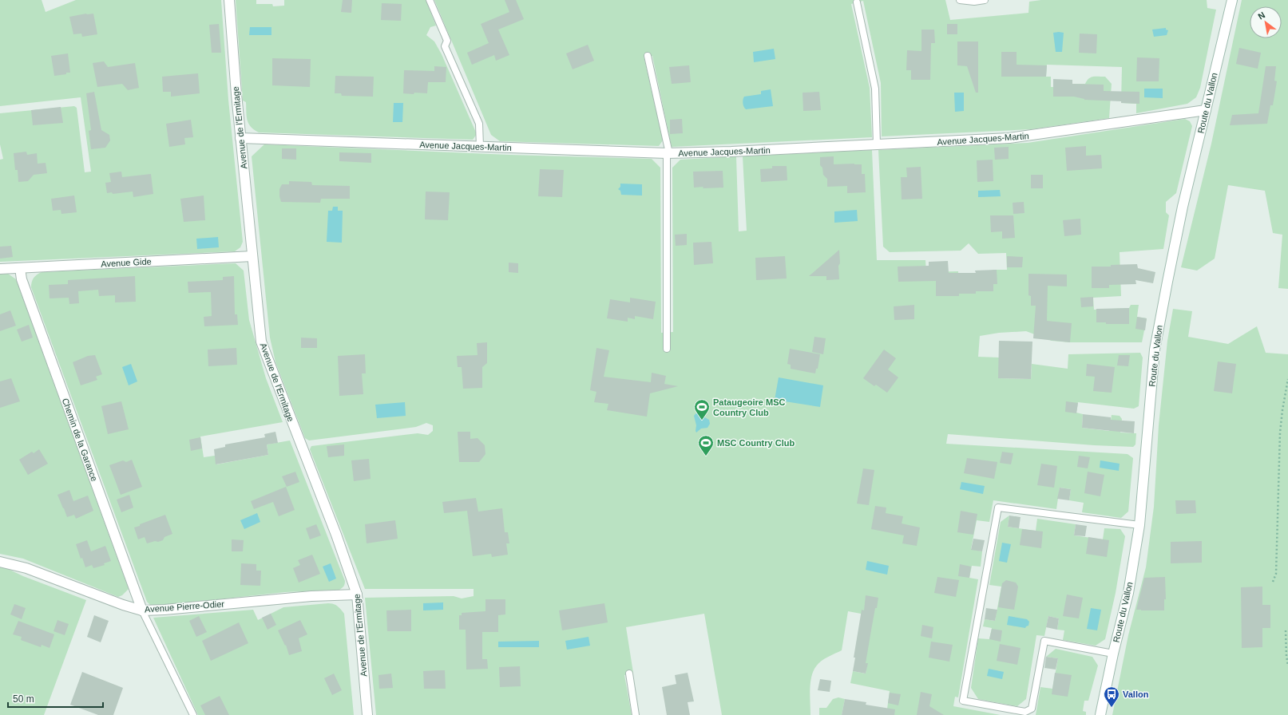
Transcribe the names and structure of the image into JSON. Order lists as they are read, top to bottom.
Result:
{
  "streets": {
    "street": [
      "Route du Vallon",
      "Avenue de l'Ermitage",
      "Avenue Jacques-Martin",
      "Avenue Gide",
      "Chemin de la Garance",
      "Avenue Pierre-Odier"
    ]
  },
  "crossings": [
    ["Route du Vallon", "Avenue Jacques-Martin"],
    ["Avenue de l'Ermitage", "Avenue Jacques-Martin"],
    ["Avenue de l'Ermitage", "Avenue Gide"],
    ["Avenue de l'Ermitage", "Avenue Pierre-Odier"],
    ["Avenue Gide", "Chemin de la Garance"],
    ["Chemin de la Garance", "Avenue Pierre-Odier"]
  ],
  "places": {
    "sports": ["Pataugeoire MSC Country Club", "MSC Country Club"],
    "bus stop": ["Vallon"]
  },
  "scale_bar": "50 m",
  "north": "top left"
}
